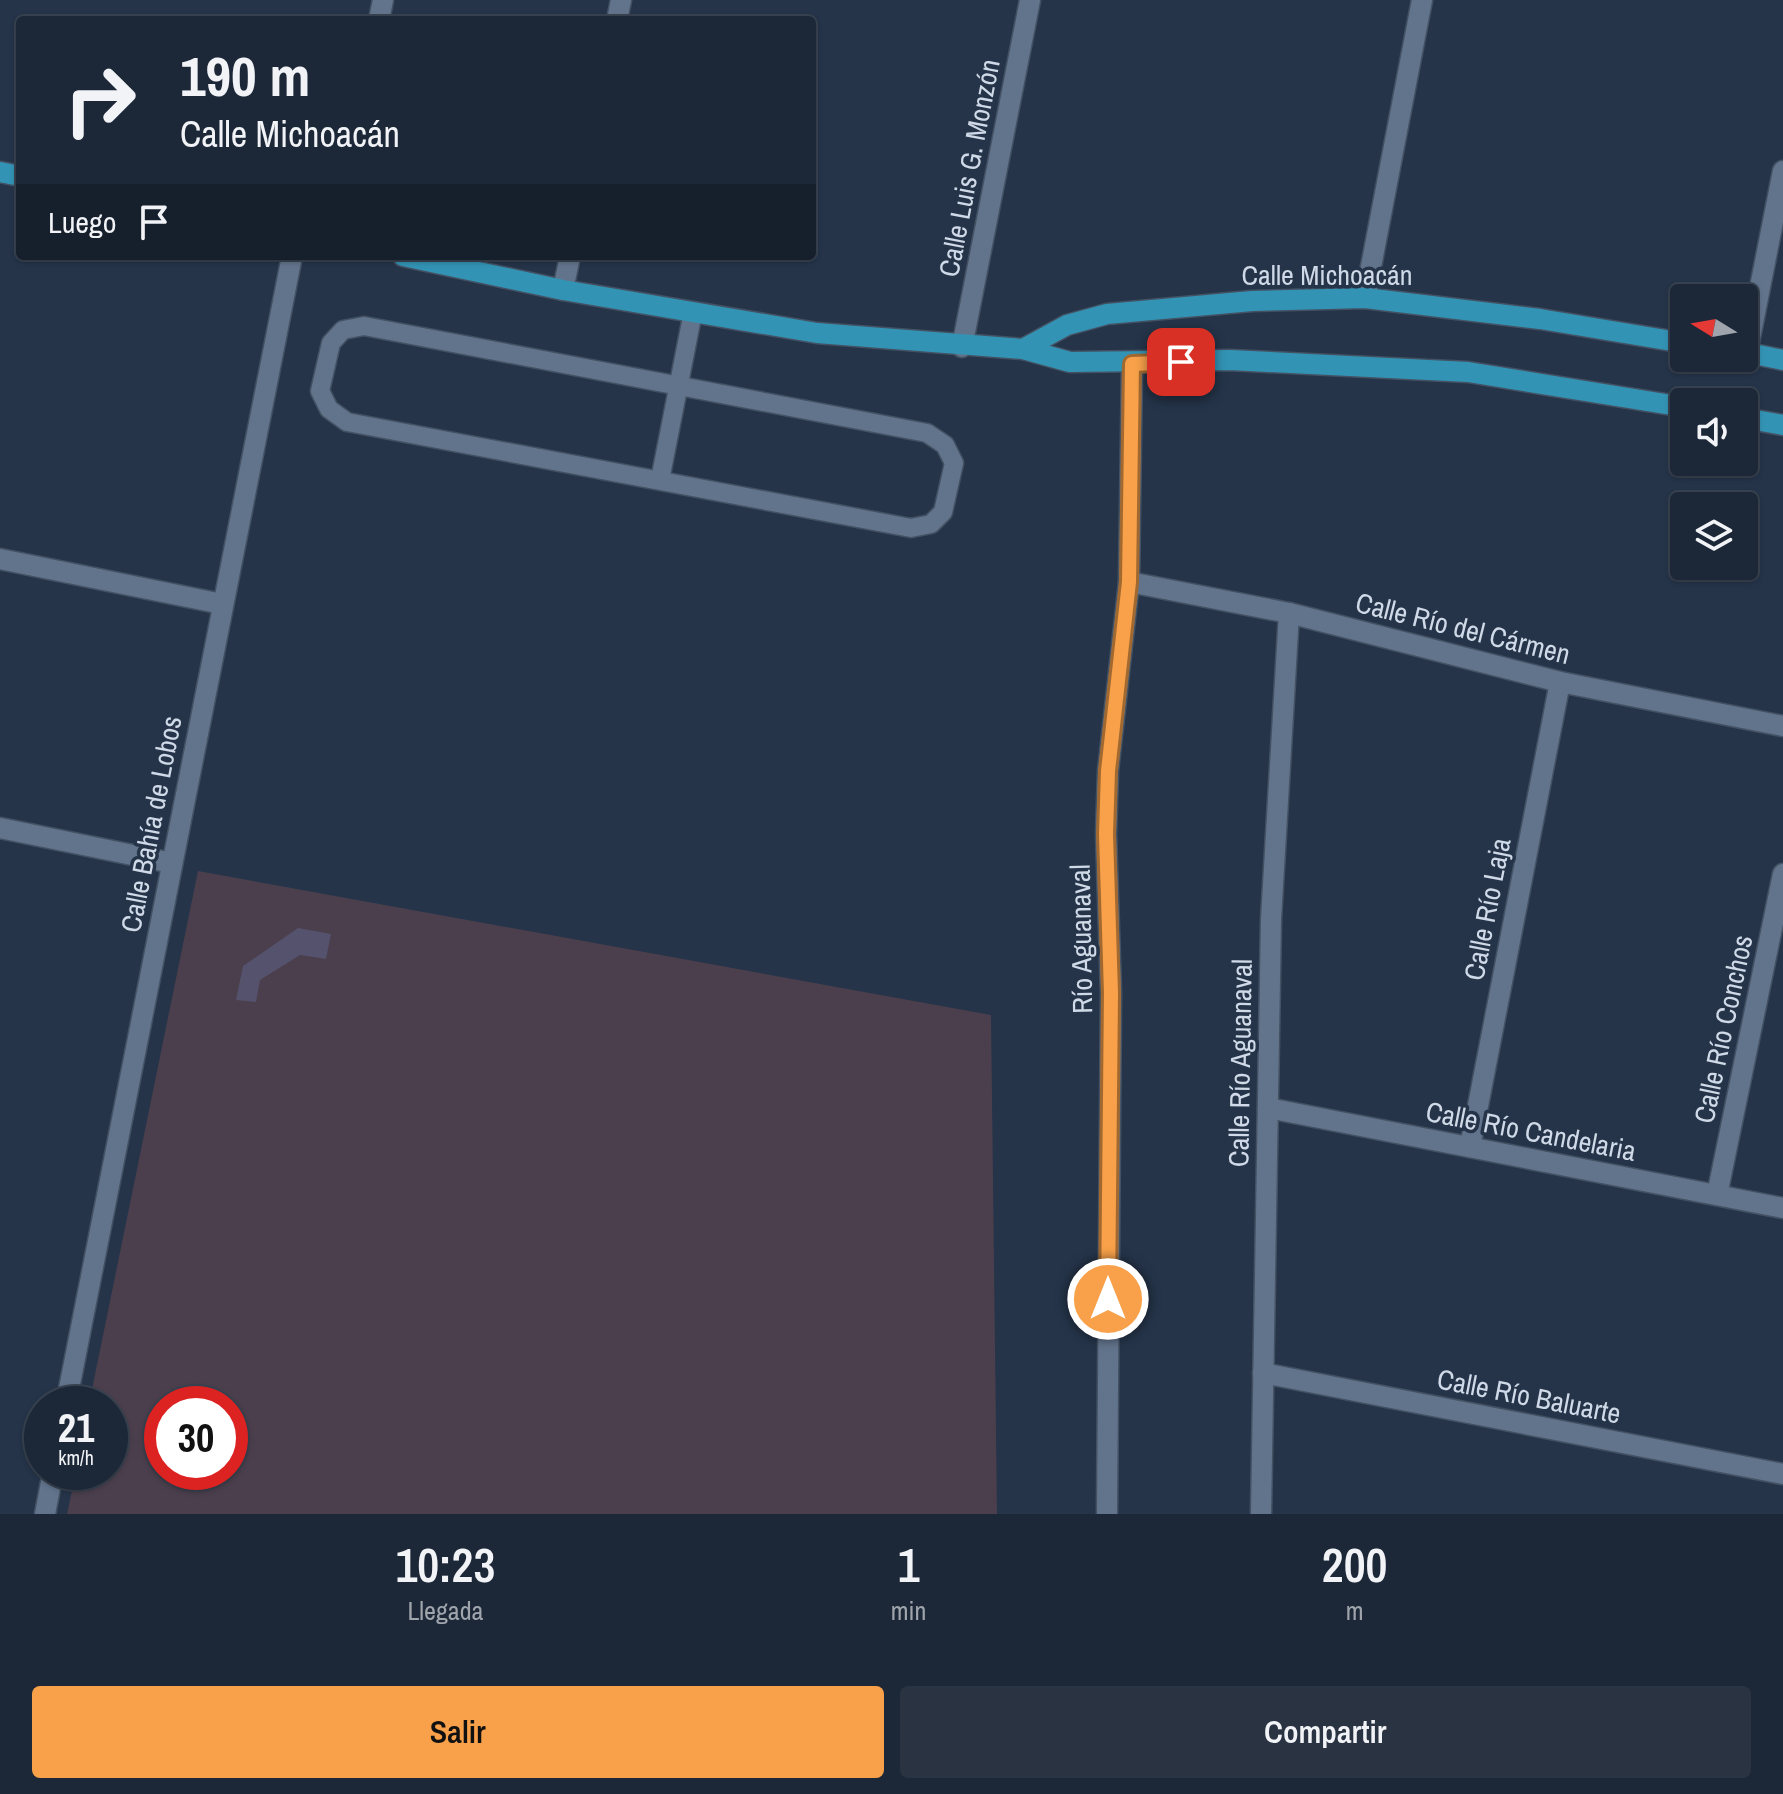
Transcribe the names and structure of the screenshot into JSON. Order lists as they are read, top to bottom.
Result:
{
  "streets": {
    "main road": ["Calle Michoacán"],
    "street": [
      "Calle Luis G. Monzón",
      "Calle Río del Cármen",
      "Calle Bahía de Lobos",
      "Calle Río Laja",
      "Río Aguanaval",
      "Calle Río Conchos",
      "Calle Río Aguanaval",
      "Calle Río Candelaria",
      "Calle Río Baluarte"
    ]
  },
  "crossings": [
    ["Calle Río del Cármen", "Calle Río Laja"],
    ["Calle Río del Cármen", "Río Aguanaval"],
    ["Calle Río del Cármen", "Calle Río Aguanaval"],
    ["Calle Río Laja", "Calle Río Candelaria"],
    ["Calle Río Conchos", "Calle Río Candelaria"],
    ["Calle Río Aguanaval", "Calle Río Candelaria"],
    ["Calle Río Aguanaval", "Calle Río Baluarte"]
  ],
  "north": "left",
  "page": {
    "turn": ["190 m", "Calle Michoacán"],
    "then": "Luego",
    "speed": "21 km/h",
    "limit": "30",
    "eta": [
      "10:23",
      "Llegada",
      "1",
      "min",
      "200",
      "m"
    ],
    "buttons": ["Salir", "Compartir"]
  }
}
